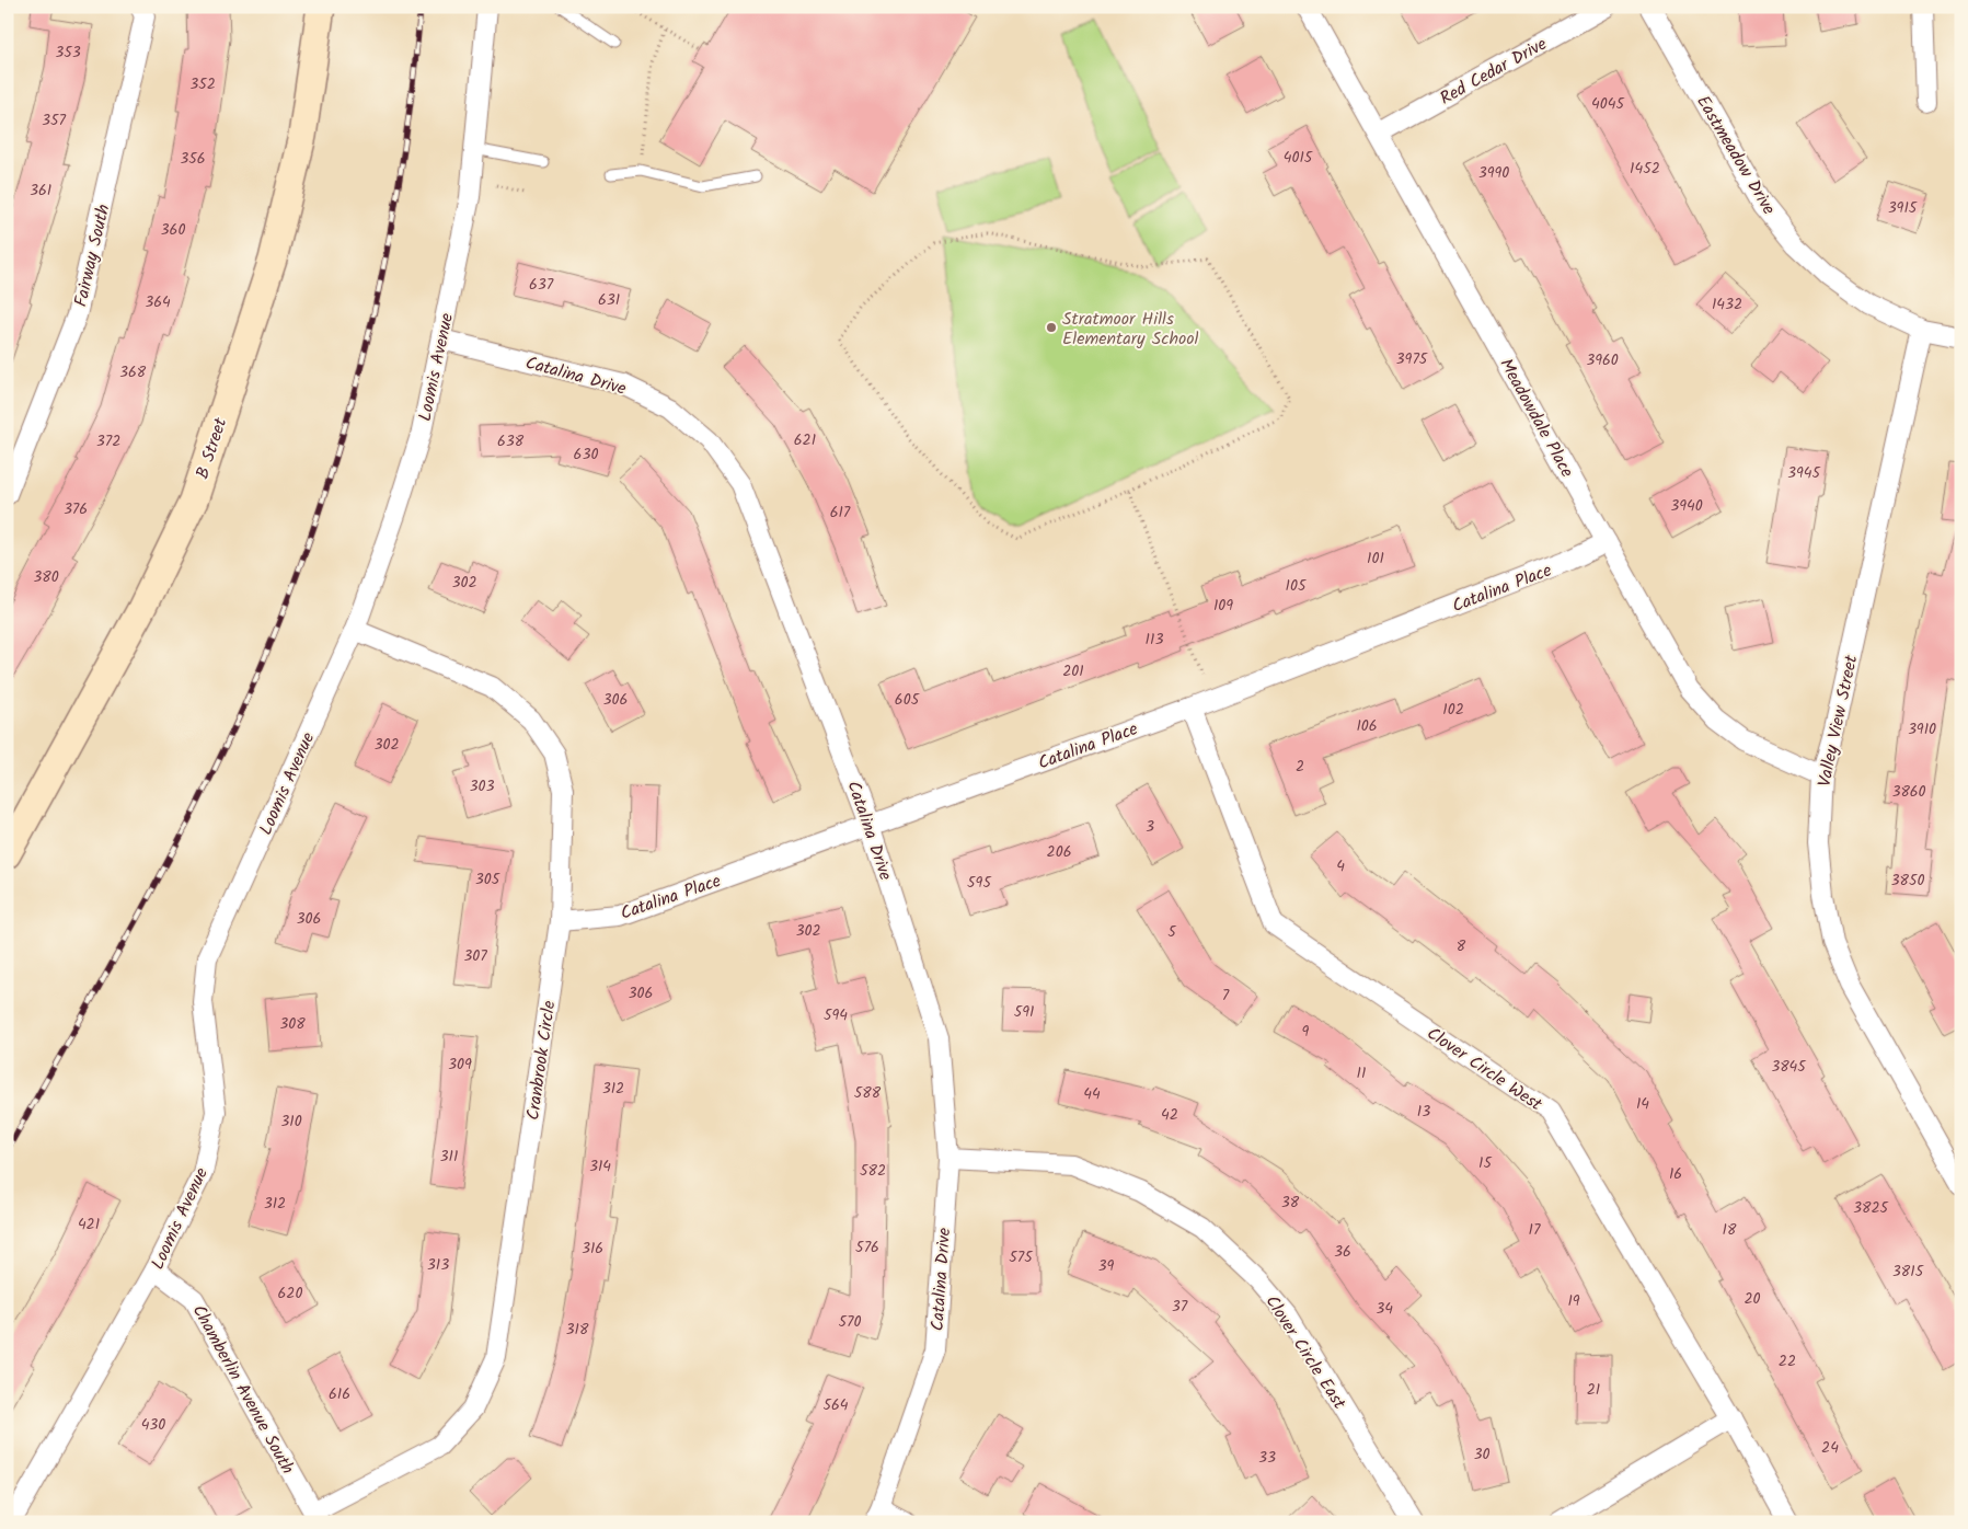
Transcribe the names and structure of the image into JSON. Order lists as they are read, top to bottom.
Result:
{
  "streets": {
    "main road": ["B Street"],
    "street": [
      "Red Cedar Drive",
      "Eastmeadow Drive",
      "Fairway South",
      "Loomis Avenue",
      "Catalina Drive",
      "Meadowdale Place",
      "Catalina Place",
      "Valley View Street",
      "Cranbrook Circle",
      "Clover Circle West",
      "Clover Circle East",
      "Chamberlin Avenue South"
    ]
  },
  "crossings": [
    ["Red Cedar Drive", "Meadowdale Place"],
    ["Eastmeadow Drive", "Valley View Street"],
    ["Loomis Avenue", "Catalina Drive"],
    ["Loomis Avenue", "Cranbrook Circle"],
    ["Loomis Avenue", "Chamberlin Avenue South"],
    ["Catalina Drive", "Catalina Place"],
    ["Catalina Drive", "Clover Circle East"],
    ["Meadowdale Place", "Catalina Place"],
    ["Meadowdale Place", "Valley View Street"],
    ["Catalina Place", "Cranbrook Circle"],
    ["Catalina Place", "Clover Circle West"],
    ["Cranbrook Circle", "Chamberlin Avenue South"]
  ],
  "places": ["Stratmoor Hills Elementary School"],
  "house_numbers": [
    "353",
    "352",
    "4045",
    "357",
    "4015",
    "356",
    "1452",
    "3990",
    "361",
    "3915",
    "360",
    "637",
    "631",
    "364",
    "1432",
    "3975",
    "3960",
    "368",
    "621",
    "372",
    "638",
    "630",
    "3945",
    "3940",
    "376",
    "617",
    "101",
    "380",
    "302",
    "105",
    "109",
    "113",
    "201",
    "306",
    "605",
    "102",
    "106",
    "3910",
    "302",
    "2",
    "303",
    "3860",
    "3",
    "206",
    "4",
    "305",
    "3850",
    "595",
    "306",
    "302",
    "5",
    "8",
    "307",
    "306",
    "7",
    "591",
    "594",
    "308",
    "9",
    "309",
    "3845",
    "11",
    "312",
    "588",
    "44",
    "14",
    "13",
    "42",
    "310",
    "311",
    "15",
    "314",
    "582",
    "16",
    "38",
    "312",
    "3825",
    "421",
    "17",
    "18",
    "576",
    "316",
    "36",
    "575",
    "313",
    "39",
    "3815",
    "620",
    "20",
    "19",
    "37",
    "34",
    "570",
    "318",
    "22",
    "21",
    "616",
    "564",
    "430",
    "24",
    "30",
    "33"
  ]
}
